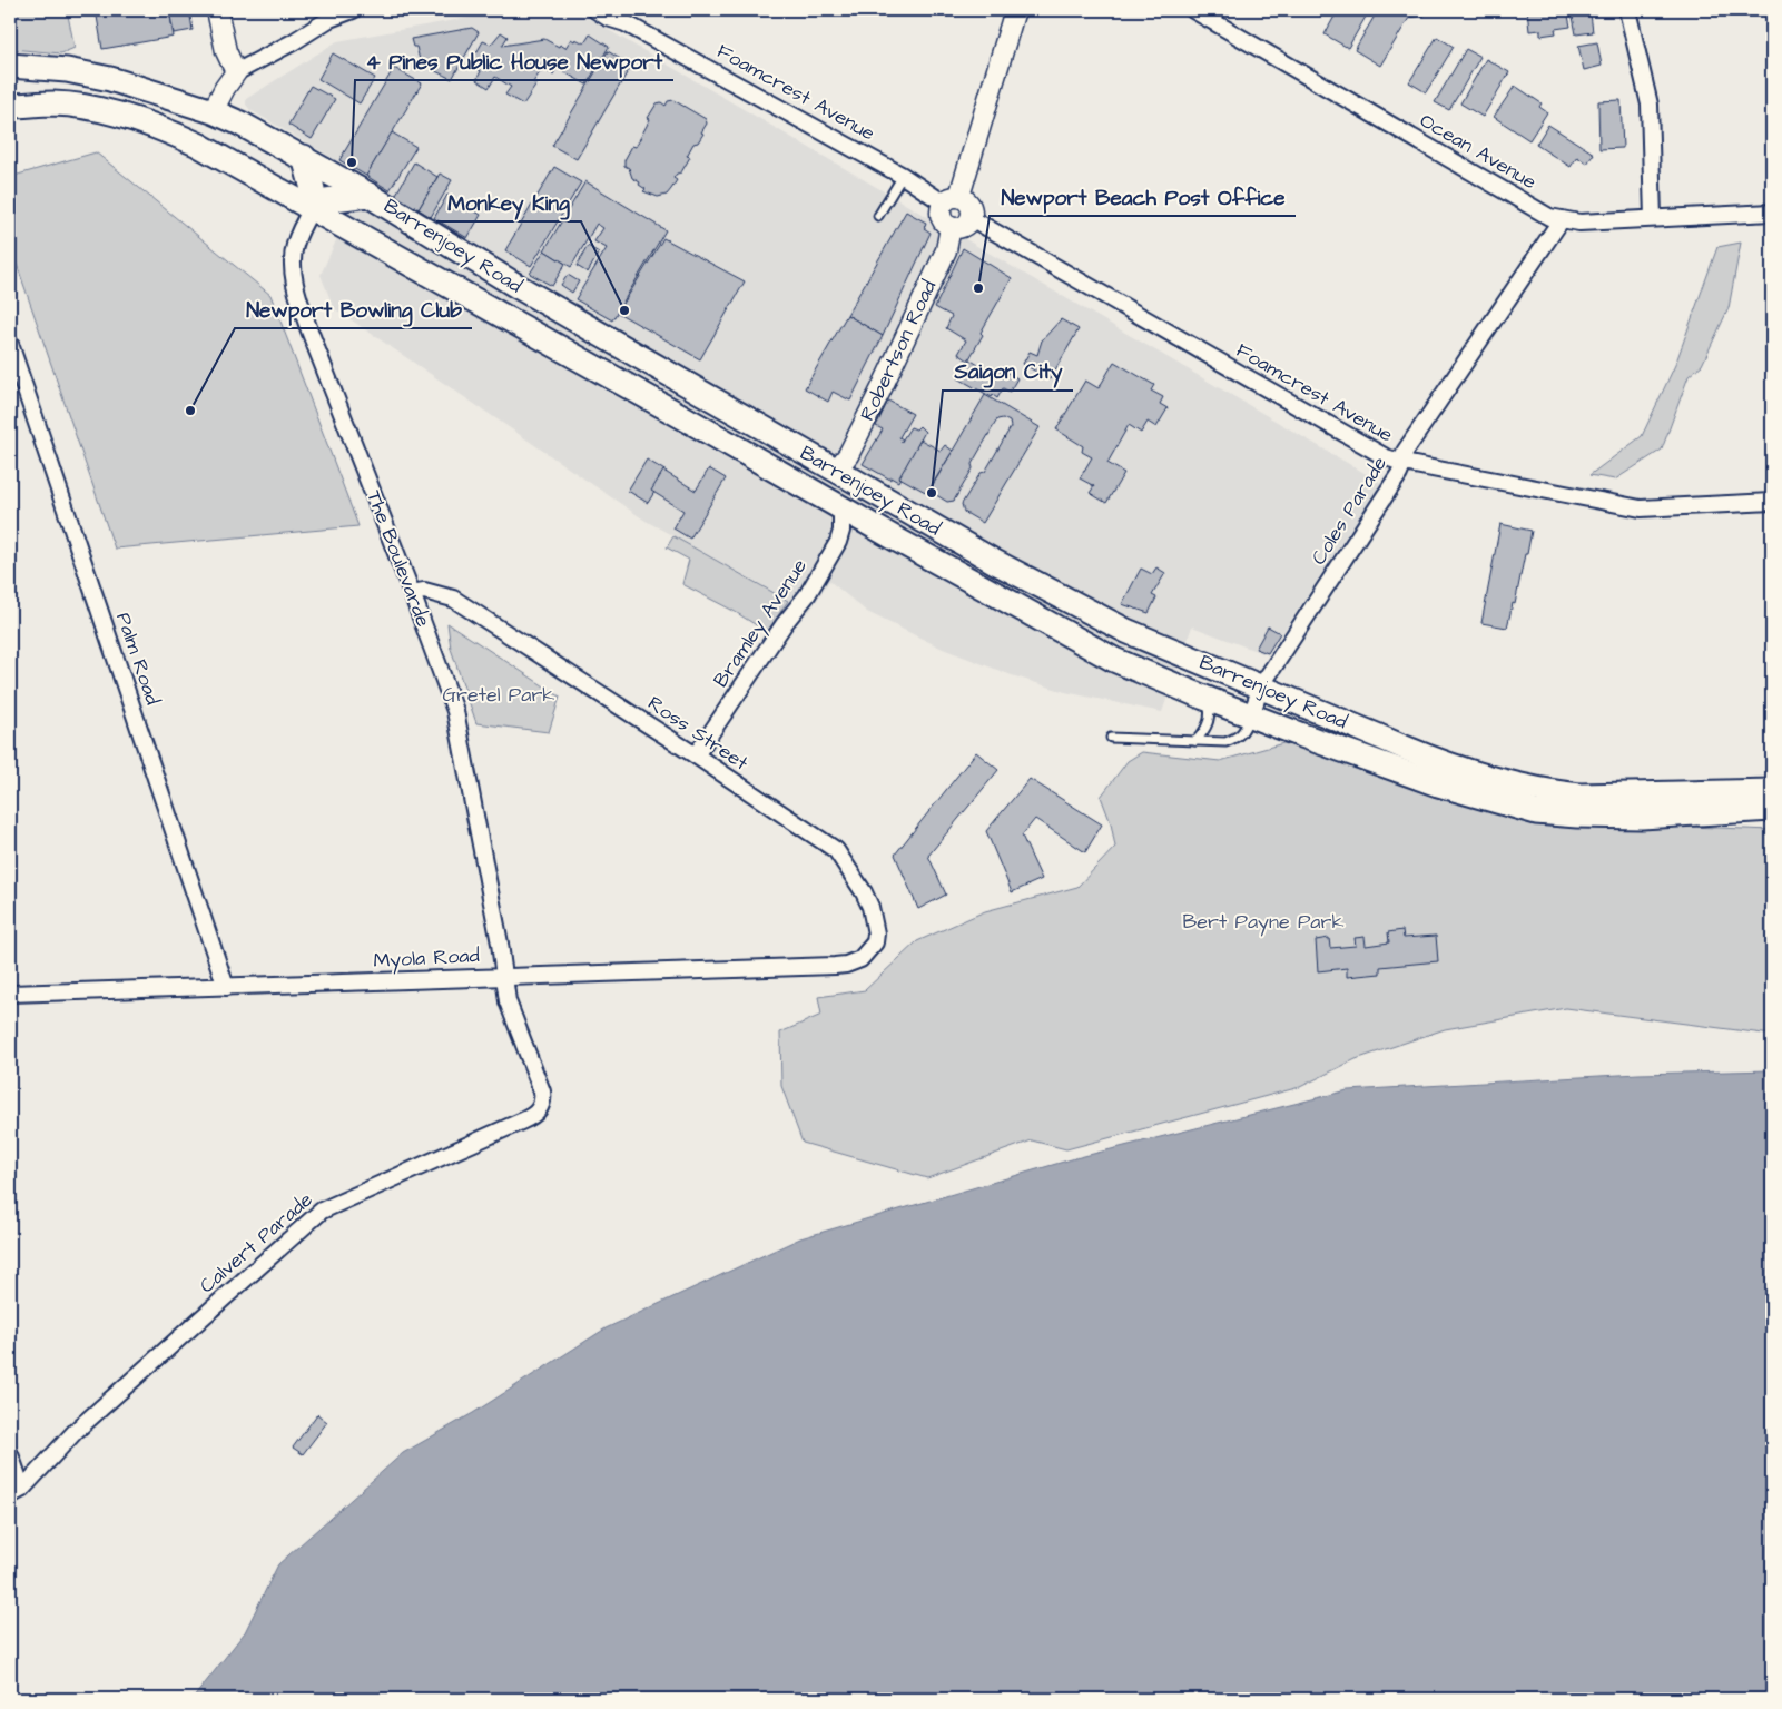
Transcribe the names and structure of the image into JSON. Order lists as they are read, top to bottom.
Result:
{
  "streets": {
    "main road": ["Barrenjoey Road"],
    "street": [
      "Foamcrest Avenue",
      "Ocean Avenue",
      "Robertson Road",
      "Coles Parade",
      "The Boulevarde",
      "Bramley Avenue",
      "Palm Road",
      "Ross Street",
      "Myola Road",
      "Calvert Parade"
    ]
  },
  "crossings": [
    ["Foamcrest Avenue", "Robertson Road"],
    ["Foamcrest Avenue", "Coles Parade"],
    ["Ocean Avenue", "Coles Parade"],
    ["Barrenjoey Road", "Robertson Road"],
    ["Barrenjoey Road", "Coles Parade"],
    ["Barrenjoey Road", "The Boulevarde"],
    ["Barrenjoey Road", "Bramley Avenue"],
    ["The Boulevarde", "Ross Street"],
    ["The Boulevarde", "Myola Road"],
    ["The Boulevarde", "Calvert Parade"],
    ["Bramley Avenue", "Ross Street"],
    ["Palm Road", "Myola Road"],
    ["Ross Street", "Myola Road"],
    ["Myola Road", "Calvert Parade"]
  ],
  "parks": ["Gretel Park", "Bert Payne Park"],
  "places": [
    "4 Pines Public House Newport",
    "Newport Beach Post Office",
    "Monkey King",
    "Newport Bowling Club",
    "Saigon City"
  ]
}
